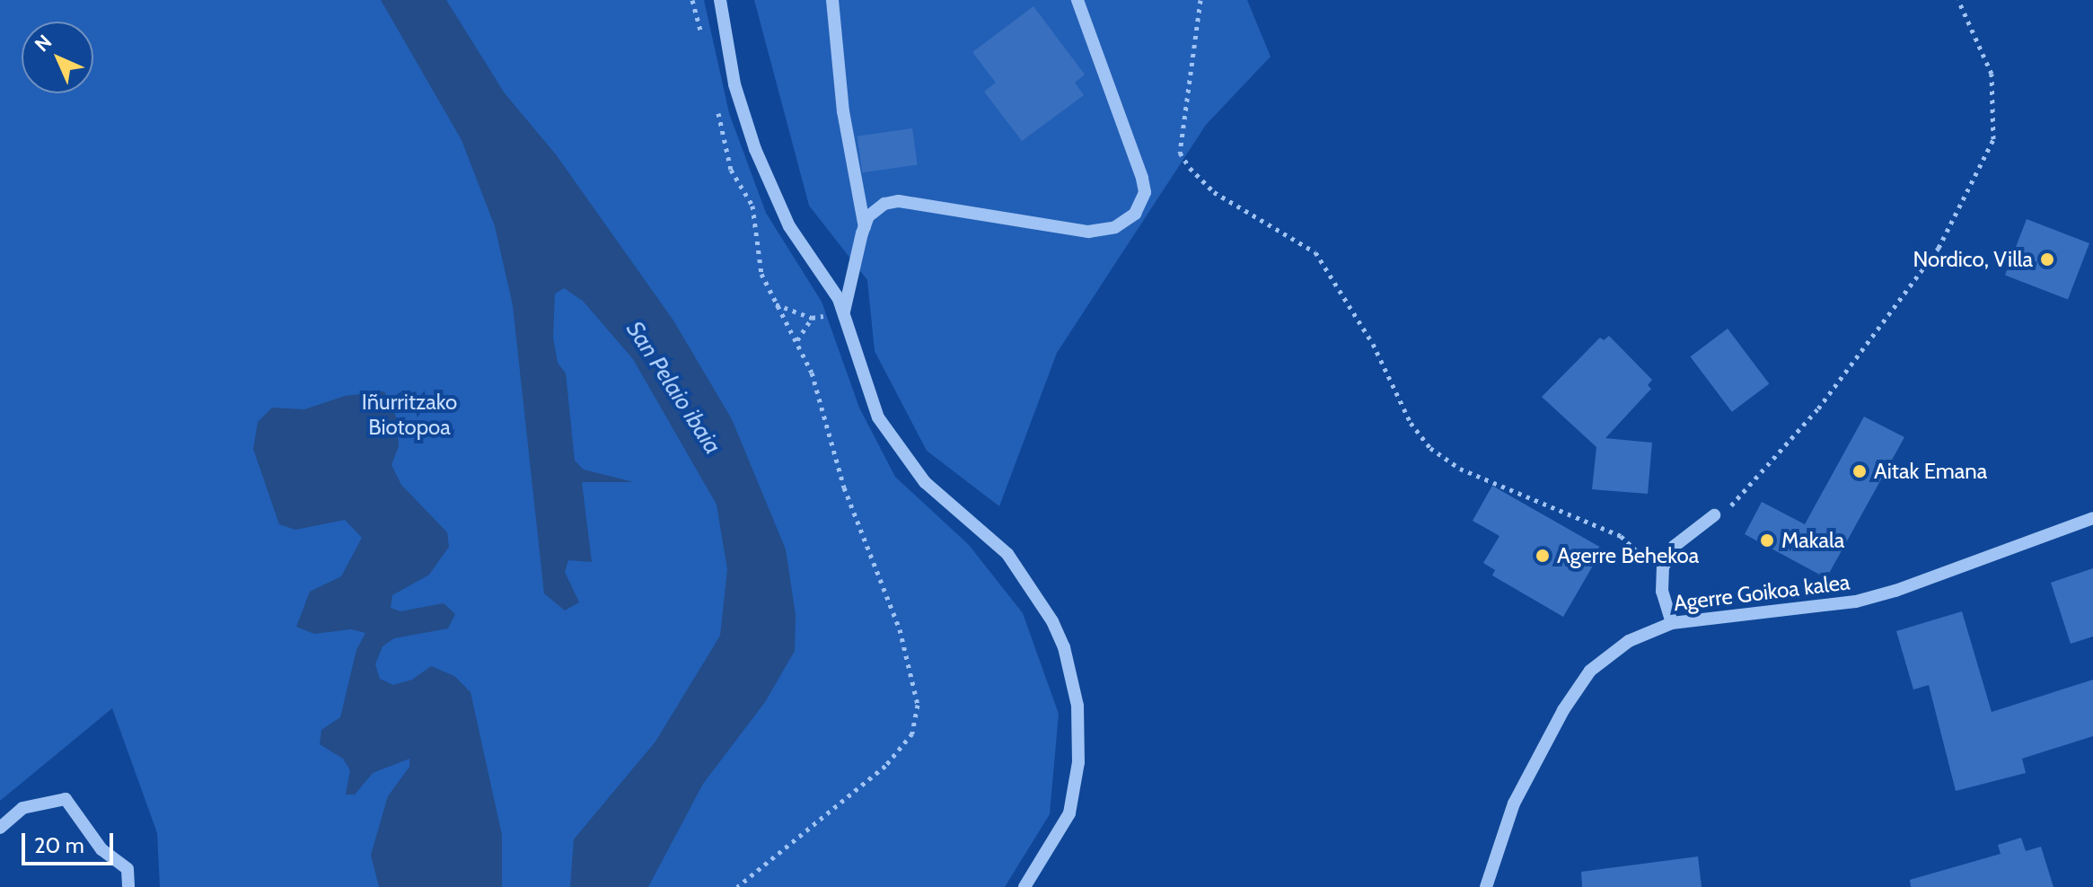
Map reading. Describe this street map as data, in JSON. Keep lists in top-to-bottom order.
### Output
{
  "streets": {
    "street": ["Agerre Goikoa kalea"]
  },
  "water": ["San Pelaio ibaia"],
  "parks": ["Iñurritzako Biotopoa"],
  "places": [
    "Nordico, Villa",
    "Aitak Emana",
    "Makala",
    "Agerre Behekoa"
  ],
  "scale_bar": "20 m",
  "north": "top left"
}
